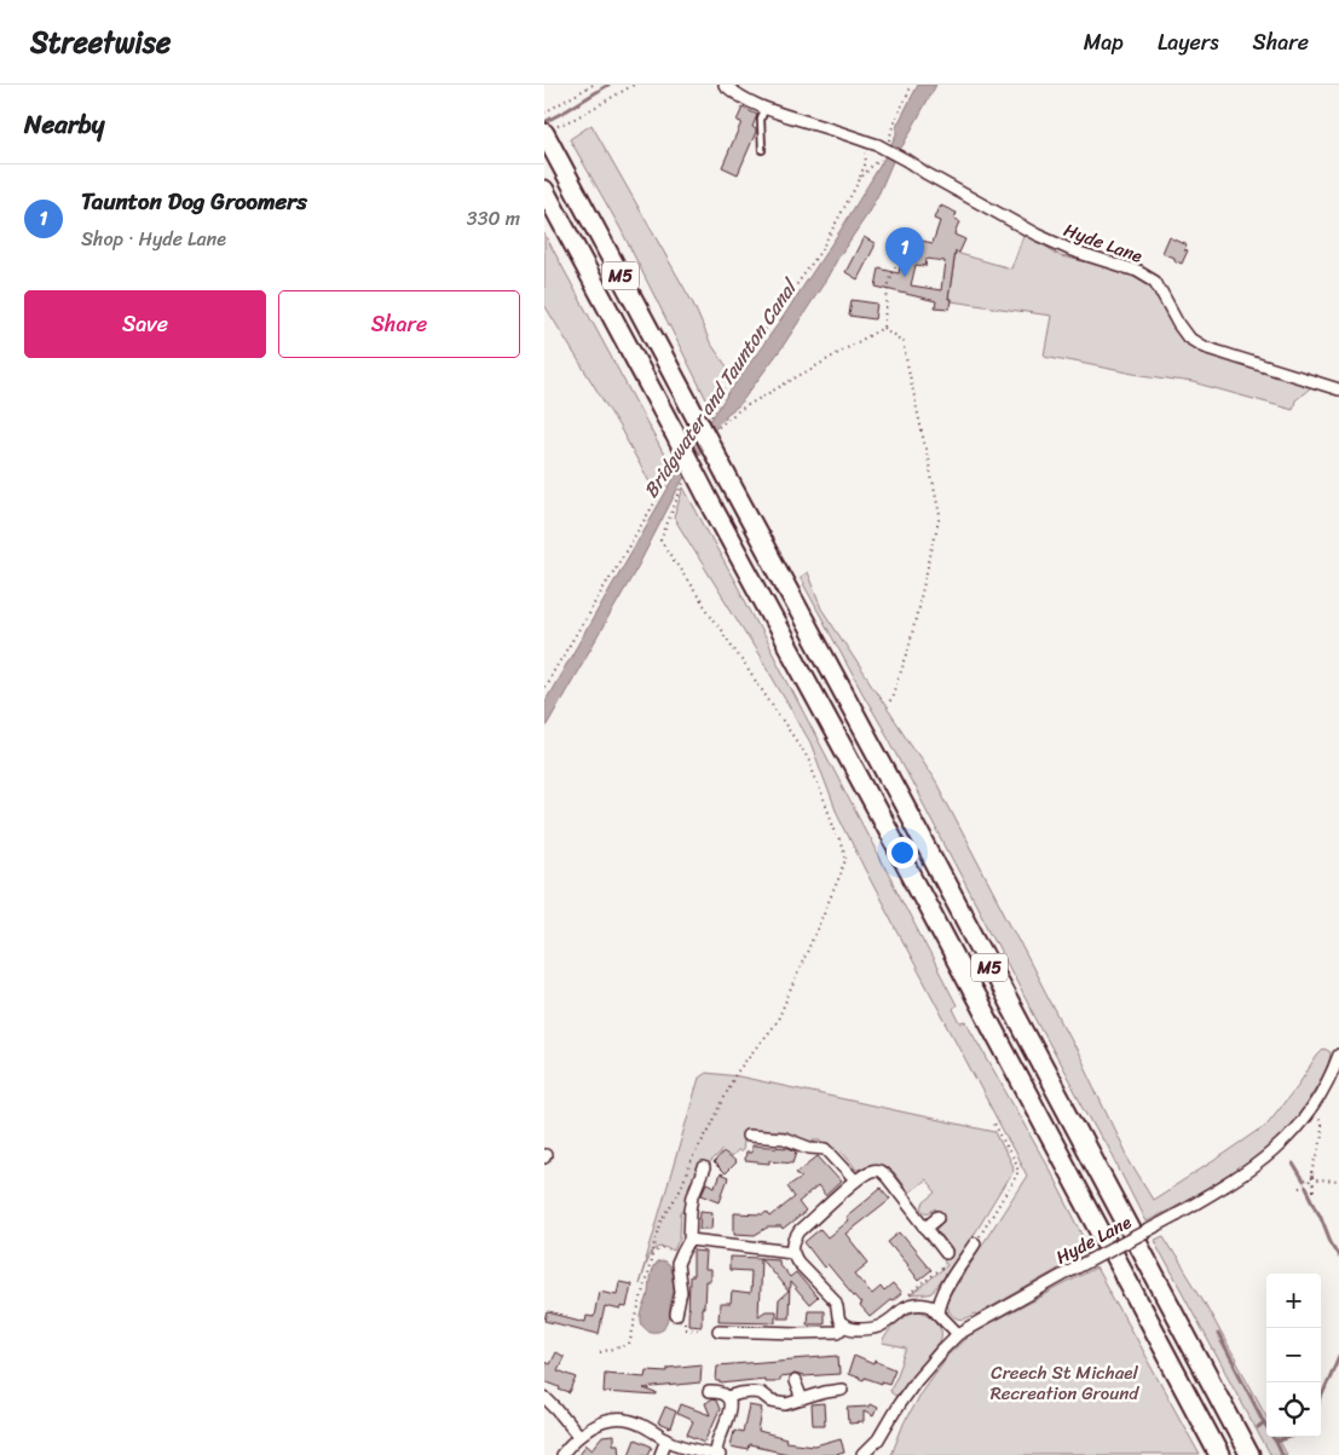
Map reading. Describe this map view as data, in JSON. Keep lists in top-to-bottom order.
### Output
{
  "streets": {
    "highway": ["M5"],
    "street": ["Hyde Lane"]
  },
  "water": ["Bridgwater and Taunton Canal"],
  "parks": ["Creech St Michael Recreation Ground"],
  "page": {
    "header": "Streetwise",
    "nav": ["Map", "Layers", "Share"],
    "heading": "Nearby",
    "list": [
      {
        "mark": "1",
        "name": "Taunton Dog Groomers",
        "note": "Shop · Hyde Lane",
        "value": "330 m"
      }
    ],
    "pins": "1",
    "buttons": ["Save", "Share"],
    "map_buttons": ["+", "−"]
  }
}
